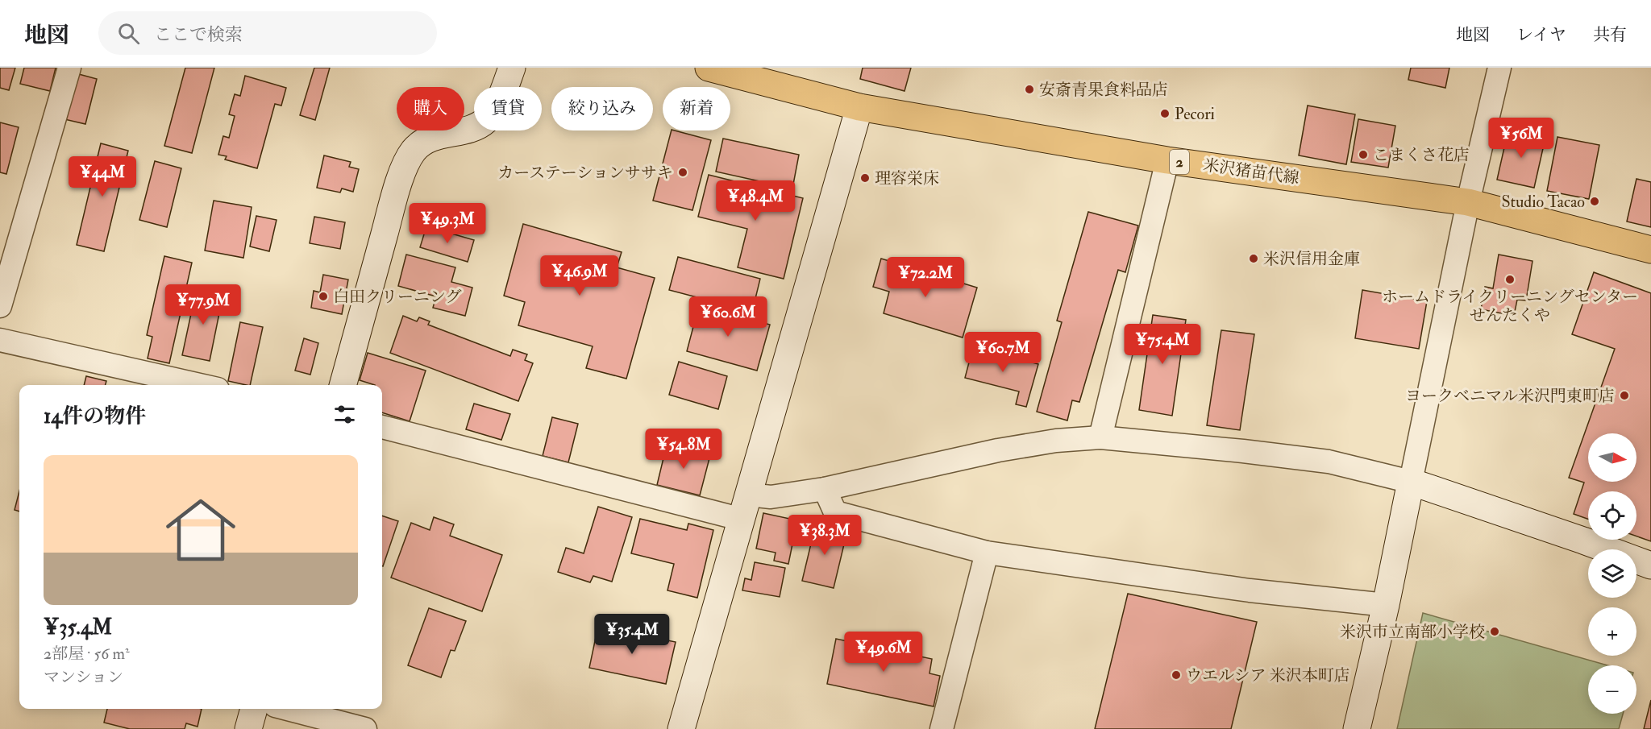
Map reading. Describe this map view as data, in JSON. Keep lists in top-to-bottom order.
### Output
{
  "streets": {
    "main road": ["2", "米沢猪苗代線"]
  },
  "places": [
    "安斎青果食料品店",
    "Pecori",
    "こまくさ花店",
    "カーステーションササキ",
    "理容栄床",
    "Studio Tacao",
    "米沢信用金庫",
    "ホームドライクリーニングセンター せんたくや",
    "白田クリーニング",
    "ヨークベニマル米沢門東町店",
    "米沢市立南部小学校",
    "ウエルシア 米沢本町店"
  ],
  "north": "right",
  "page": {
    "header": "地図",
    "search": "ここで検索",
    "nav": ["地図", "レイヤ", "共有"],
    "chip": [
      "購入",
      "賃貸",
      "絞り込み",
      "新着"
    ],
    "price": [
      "¥56M",
      "¥44M",
      "¥48.4M",
      "¥49.3M",
      "¥46.9M",
      "¥72.2M",
      "¥77.9M",
      "¥60.6M",
      "¥75.4M",
      "¥60.7M",
      "¥54.8M",
      "¥38.3M",
      "¥35.4M",
      "¥49.6M"
    ],
    "heading": "14件の物件",
    "map_buttons": ["+", "−"],
    "list": [
      {
        "name": "¥35.4M",
        "note": "2部屋 · 56 m² · マンション"
      }
    ]
  }
}
